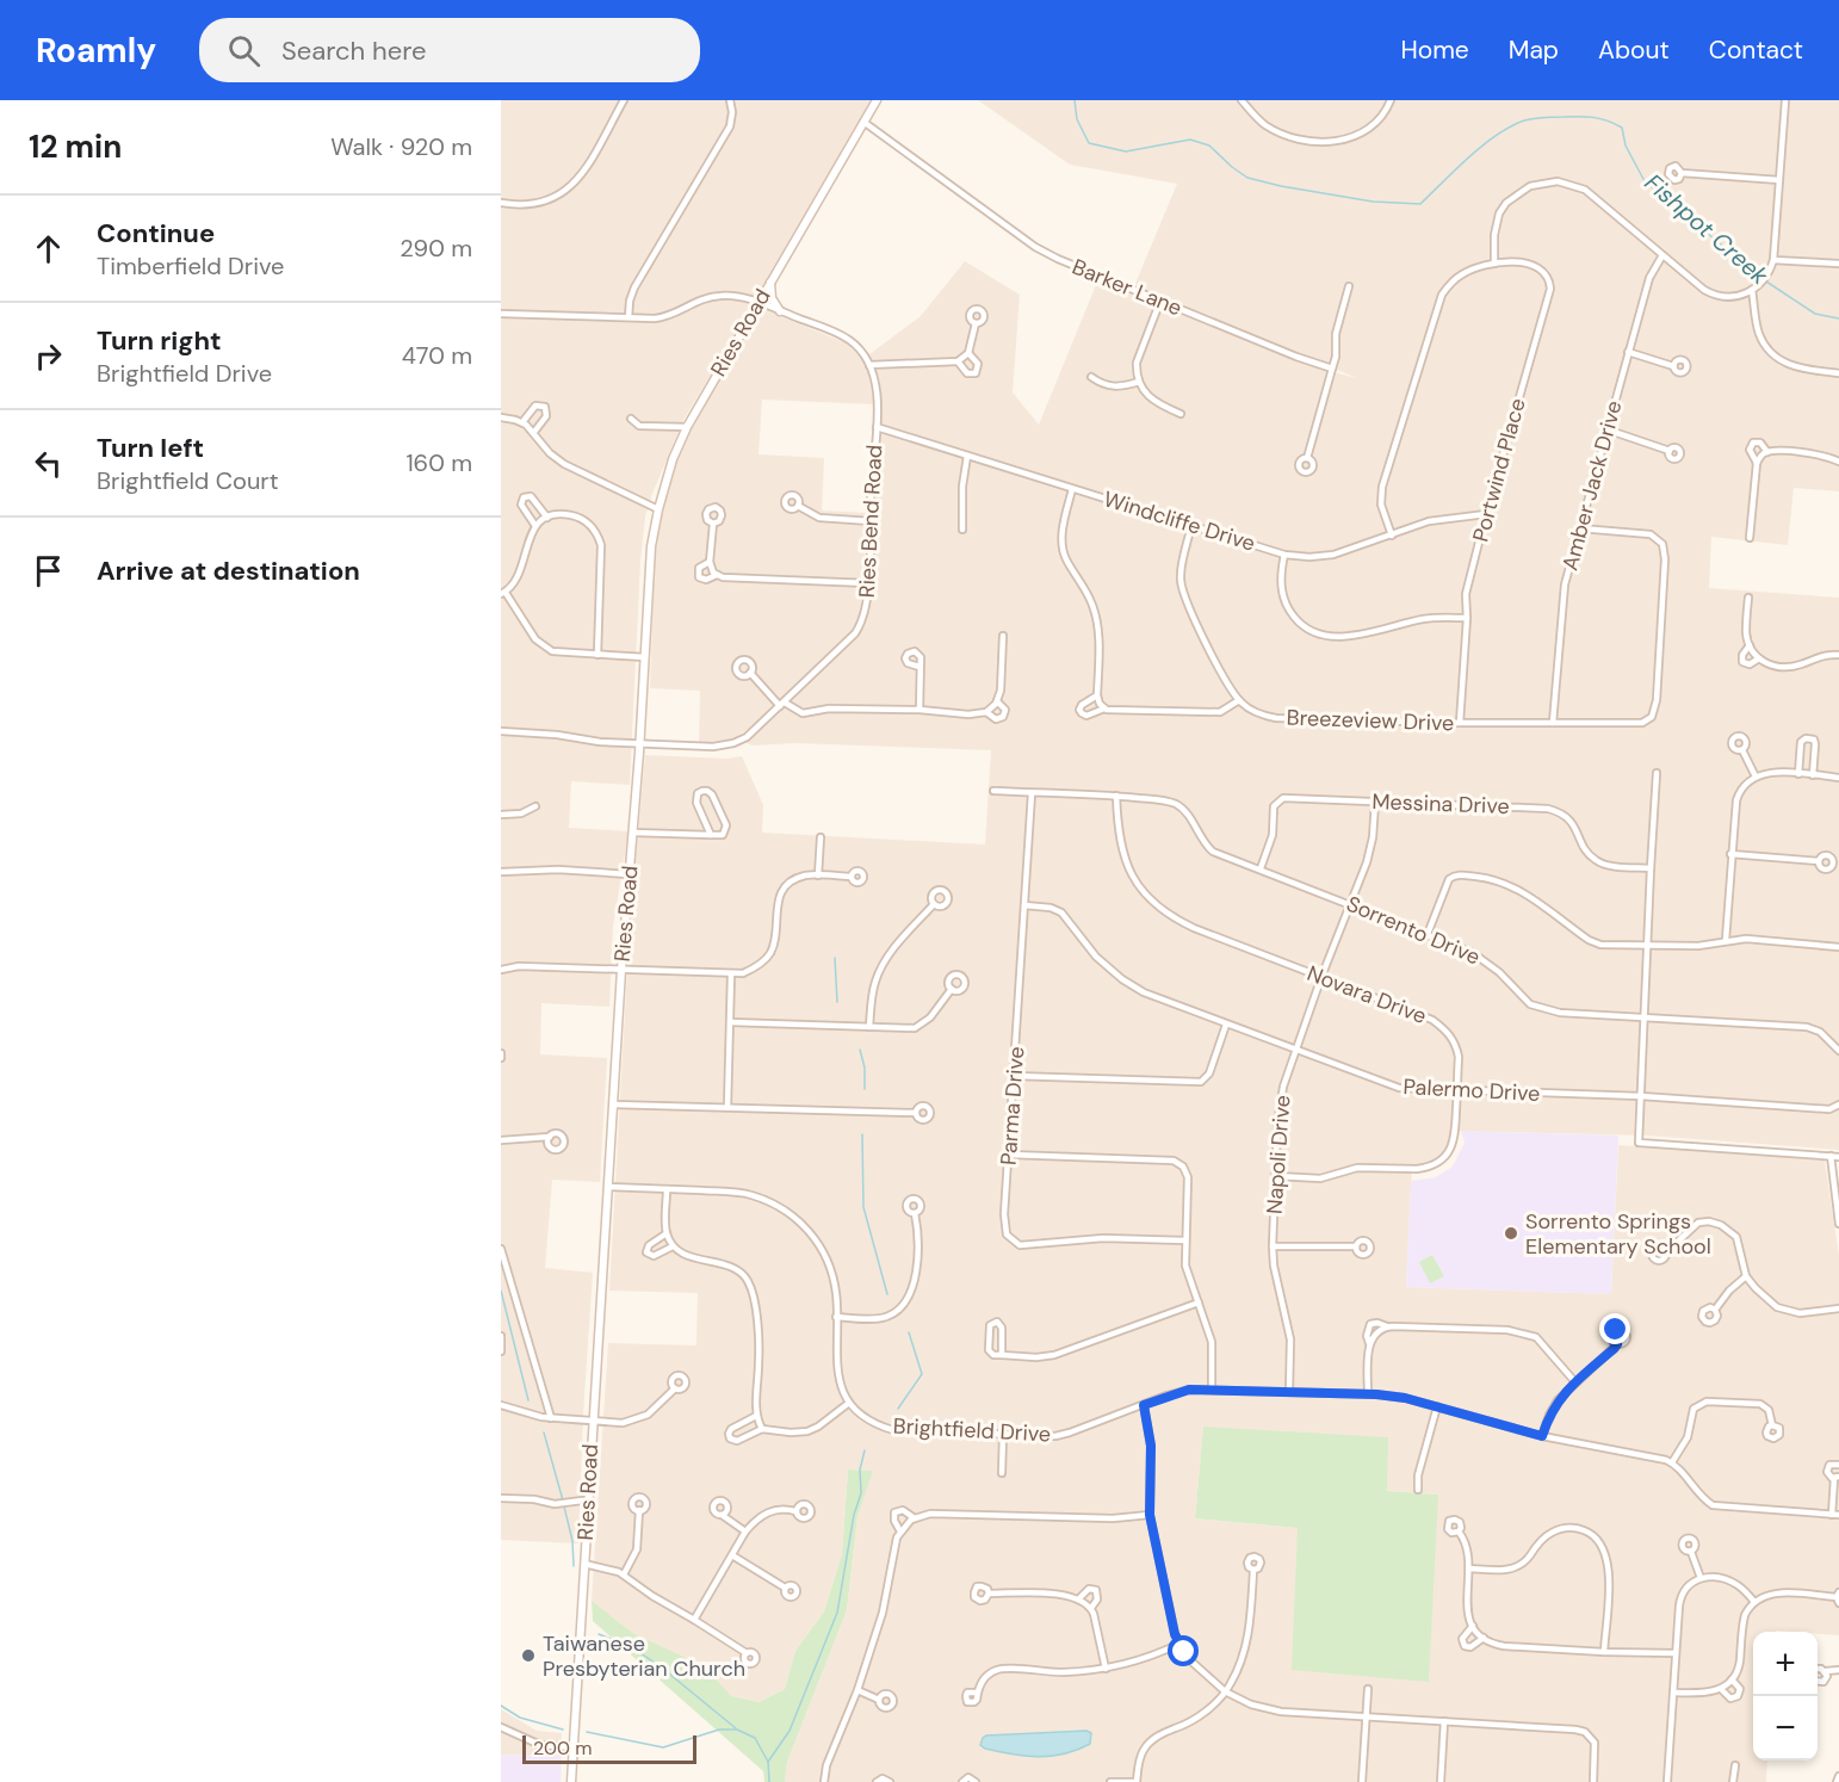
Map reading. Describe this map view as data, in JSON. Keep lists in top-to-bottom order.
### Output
{
  "streets": {
    "street": [
      "Barker Lane",
      "Ries Road",
      "Portwind Place",
      "Amber Jack Drive",
      "Ries Bend Road",
      "Windcliffe Drive",
      "Breezeview Drive",
      "Messina Drive",
      "Sorrento Drive",
      "Novara Drive",
      "Palermo Drive",
      "Parma Drive",
      "Napoli Drive",
      "Brightfield Drive"
    ]
  },
  "crossings": [
    ["Barker Lane", "Ries Road"],
    ["Ries Road", "Ries Bend Road"],
    ["Portwind Place", "Windcliffe Drive"],
    ["Portwind Place", "Breezeview Drive"],
    ["Amber Jack Drive", "Breezeview Drive"],
    ["Ries Bend Road", "Windcliffe Drive"],
    ["Messina Drive", "Sorrento Drive"],
    ["Messina Drive", "Napoli Drive"],
    ["Sorrento Drive", "Novara Drive"],
    ["Sorrento Drive", "Parma Drive"],
    ["Sorrento Drive", "Napoli Drive"],
    ["Novara Drive", "Palermo Drive"],
    ["Novara Drive", "Napoli Drive"],
    ["Palermo Drive", "Parma Drive"],
    ["Palermo Drive", "Napoli Drive"],
    ["Napoli Drive", "Brightfield Drive"]
  ],
  "water": ["Fishpot Creek"],
  "places": ["Sorrento Springs Elementary School", "Taiwanese Presbyterian Church"],
  "scale_bar": "200 m",
  "page": {
    "header": "Roamly",
    "search": "Search here",
    "nav": [
      "Home",
      "Map",
      "About",
      "Contact"
    ],
    "heading": ["12 min", "Walk · 920 m"],
    "list": [
      ["Continue", "Timberfield Drive", "290 m"],
      ["Turn right", "Brightfield Drive", "470 m"],
      ["Turn left", "Brightfield Court", "160 m"],
      "Arrive at destination"
    ],
    "map_buttons": ["+", "−"],
    "scale": "200 m"
  }
}
